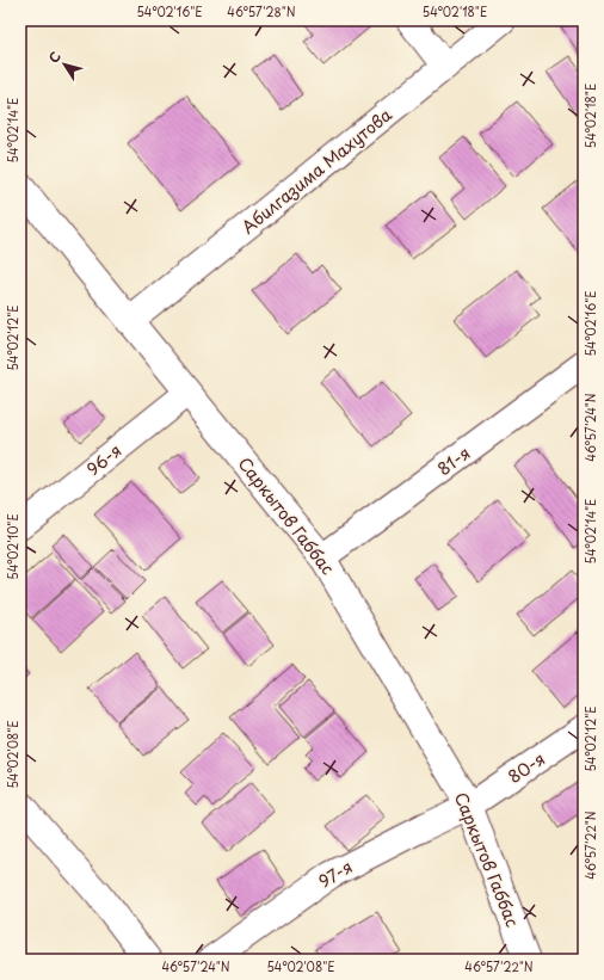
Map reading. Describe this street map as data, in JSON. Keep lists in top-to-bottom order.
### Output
{
  "streets": {
    "street": [
      "Абилгазима Махутова",
      "96-я",
      "81-я",
      "Саркытов Габбас",
      "80-я",
      "97-я"
    ]
  },
  "crossings": [
    ["Абилгазима Махутова", "Саркытов Габбас"],
    ["96-я", "Саркытов Габбас"],
    ["81-я", "Саркытов Габбас"],
    ["Саркытов Габбас", "80-я"],
    ["Саркытов Габбас", "97-я"],
    ["80-я", "97-я"]
  ],
  "north": "top left",
  "coordinates": [
    "54°02'16\"E",
    "46°57'28\"N",
    "54°02'18\"E",
    "54°02'14\"E",
    "54°02'12\"E",
    "46°57'24\"N",
    "54°02'10\"E",
    "54°02'08\"E",
    "46°57'22\"N"
  ]
}
